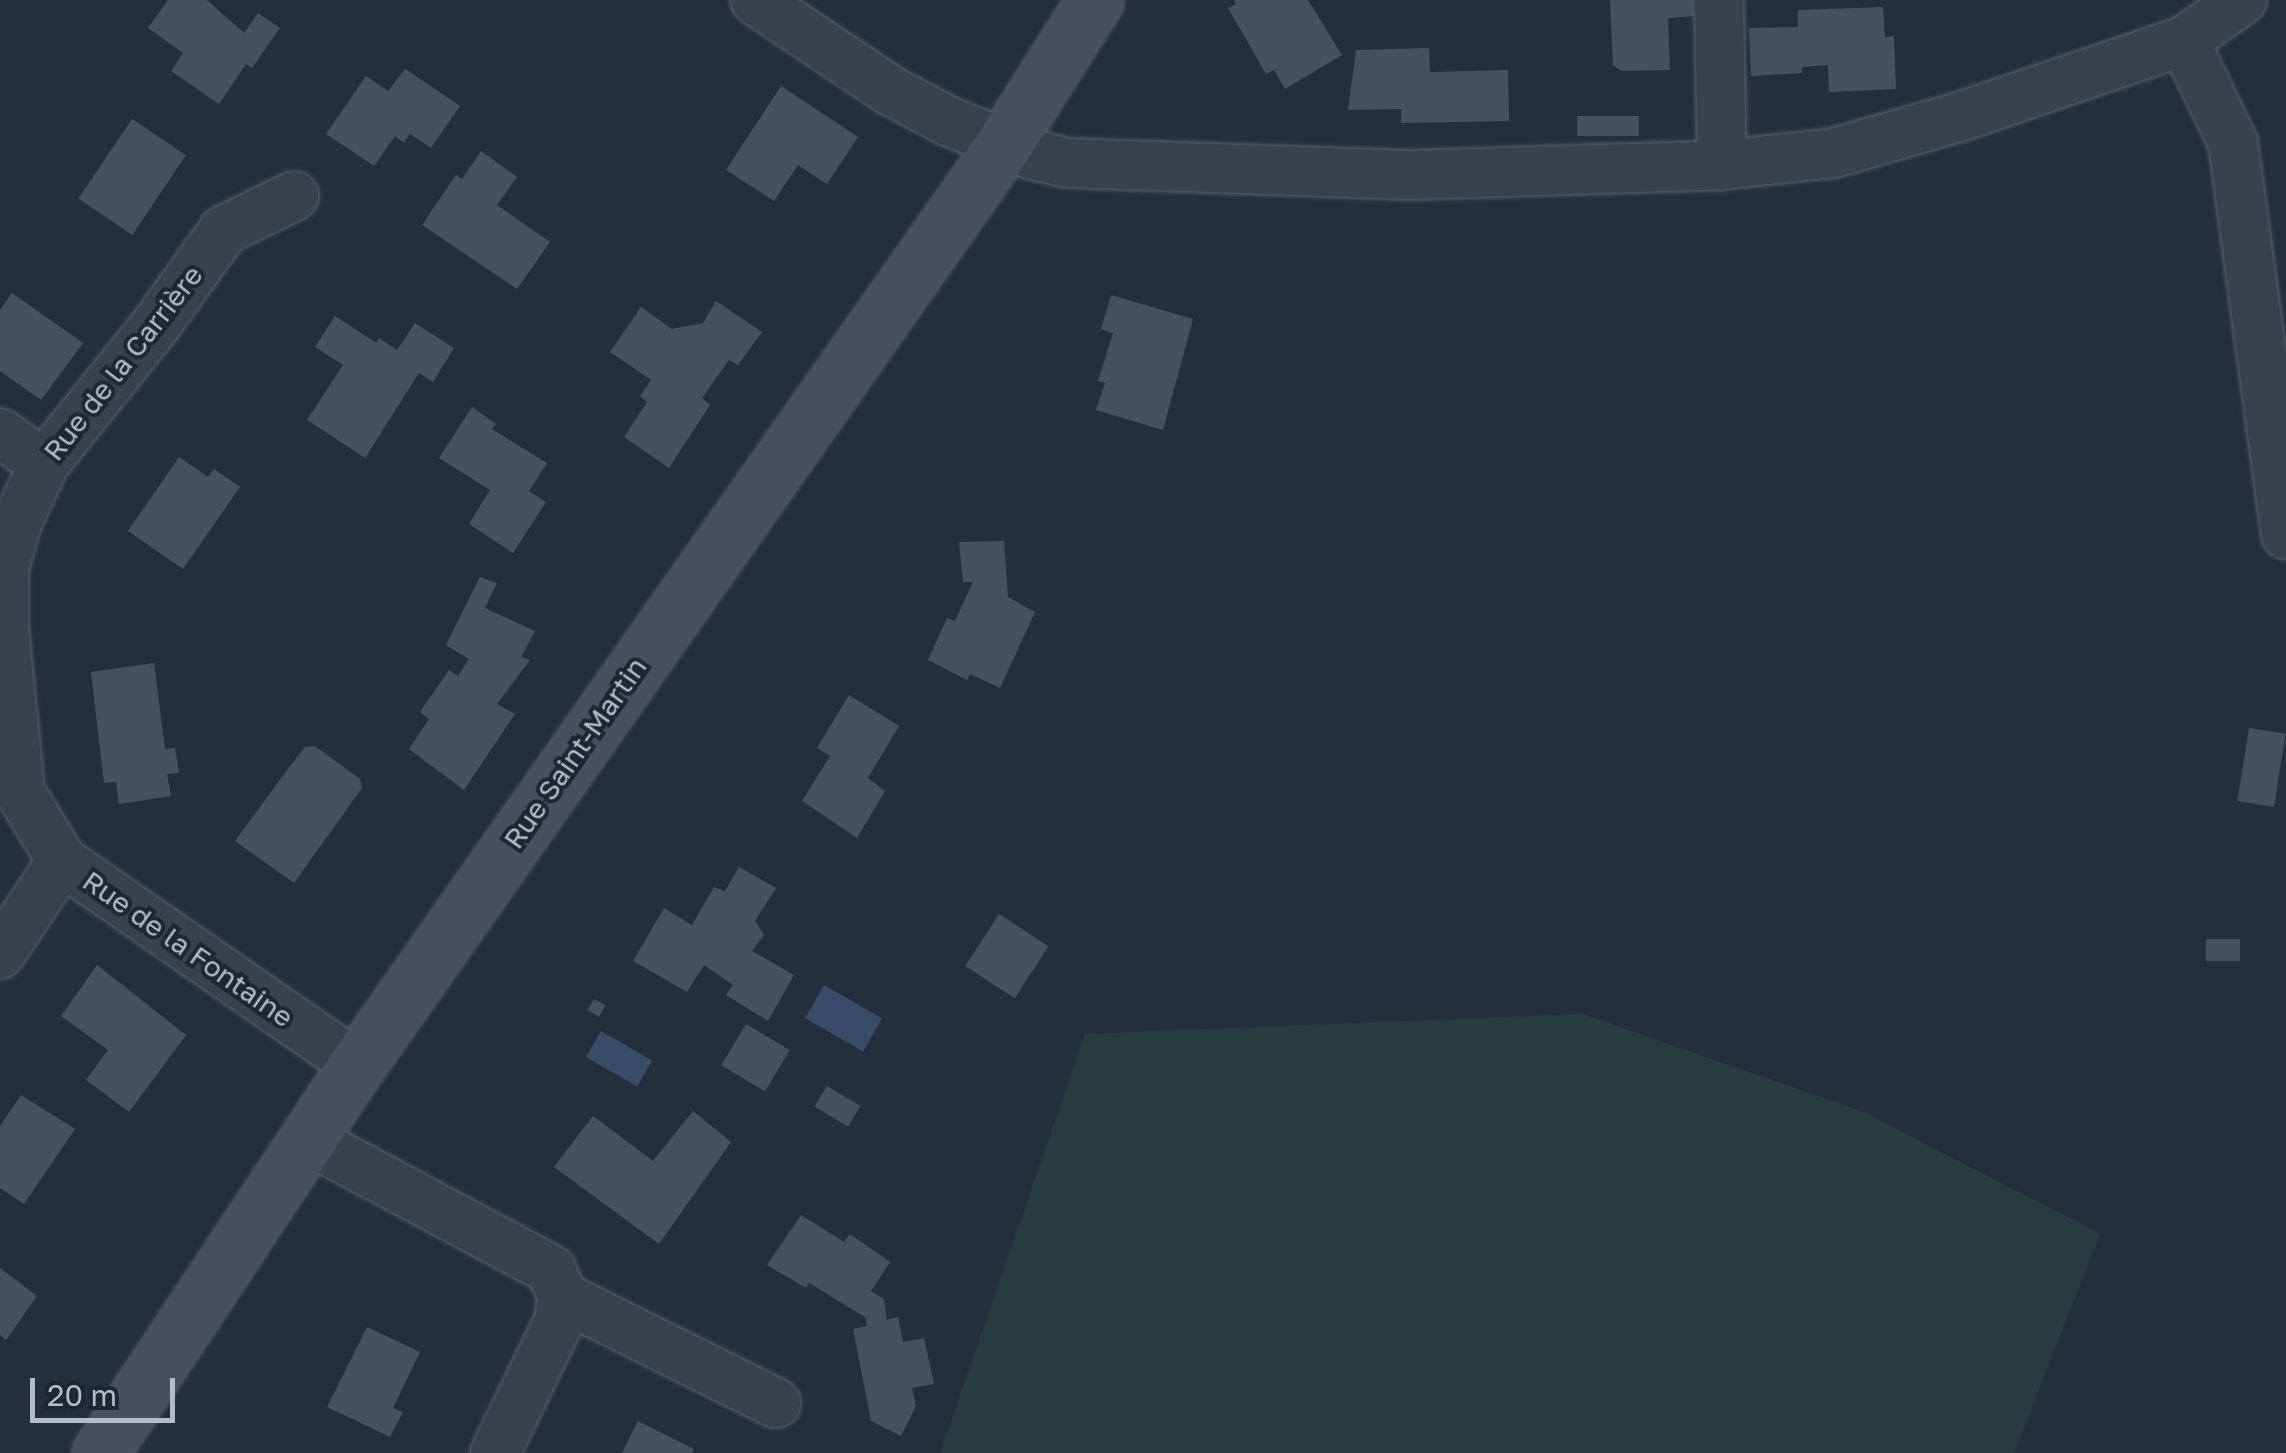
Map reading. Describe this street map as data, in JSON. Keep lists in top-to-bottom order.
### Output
{
  "streets": {
    "main road": ["Rue Saint-Martin"],
    "street": ["Rue de la Carrière", "Rue de la Fontaine"]
  },
  "crossings": [
    ["Rue de la Carrière", "Rue de la Fontaine"],
    ["Rue Saint-Martin", "Rue de la Fontaine"]
  ],
  "scale_bar": "20 m"
}
